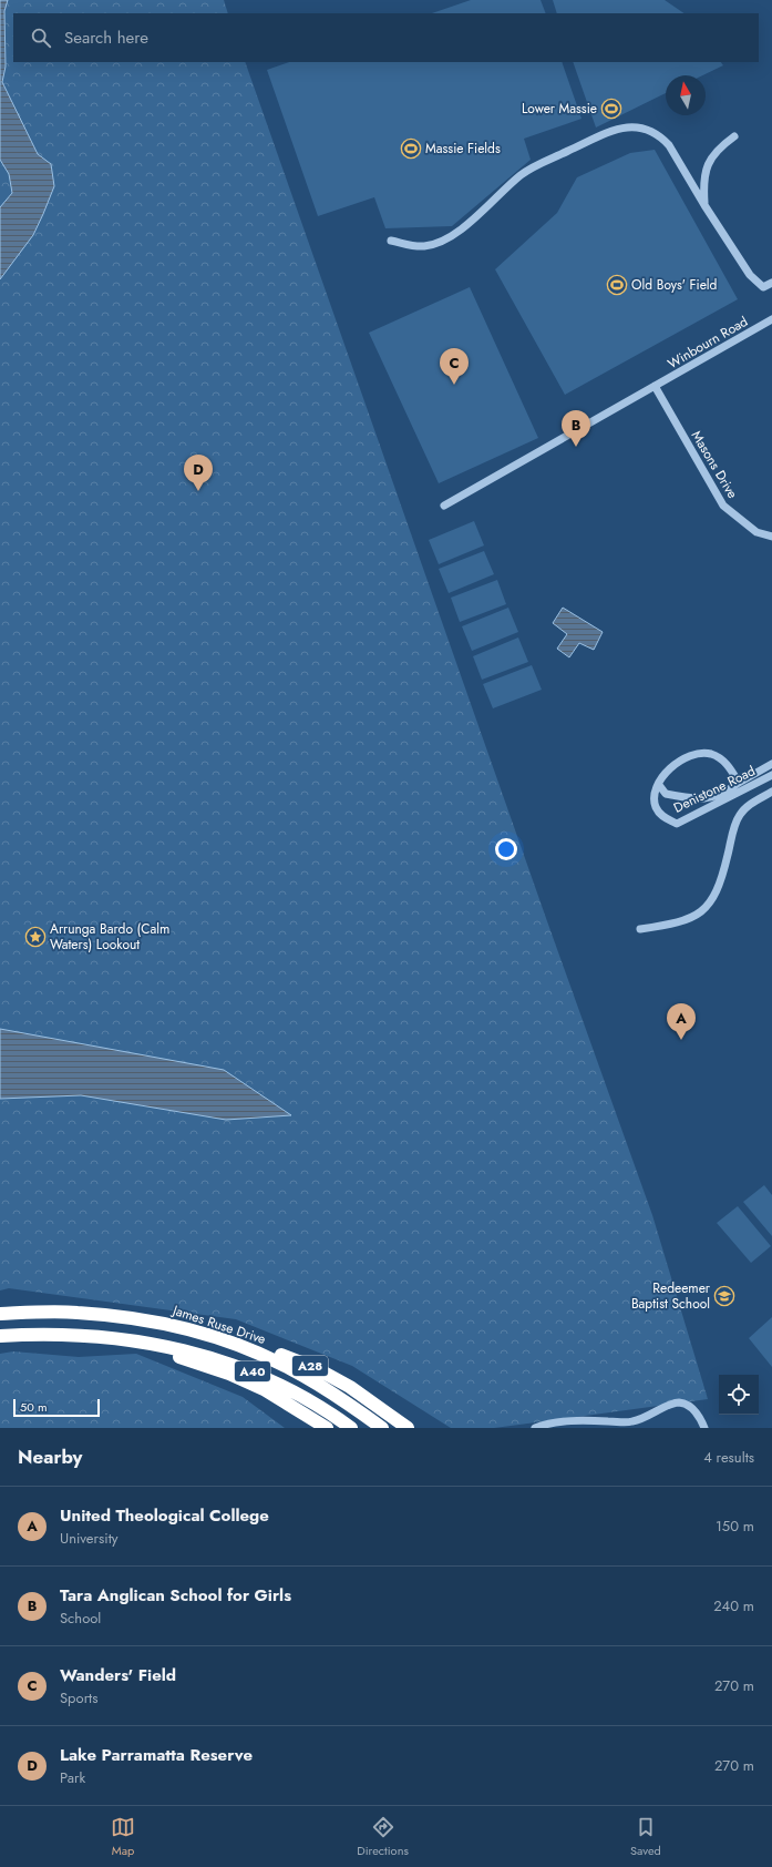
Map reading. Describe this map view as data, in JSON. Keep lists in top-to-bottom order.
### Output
{
  "streets": {
    "highway": ["James Ruse Drive", "A28", "A40"],
    "lane": ["Winbourn Road", "Masons Drive", "Denistone Road"]
  },
  "crossings": [
    ["Winbourn Road", "Masons Drive"],
    ["James Ruse Drive", "A28"]
  ],
  "places": {
    "sports": ["Lower Massie", "Massie Fields", "Old Boys' Field"],
    "place": ["Arrunga Bardo (Calm Waters) Lookout"],
    "school or university": ["Redeemer Baptist School"]
  },
  "scale_bar": "50 m",
  "north": "top",
  "page": {
    "search": "Search here",
    "pins": [
      "C",
      "B",
      "D",
      "A"
    ],
    "scale": "50 m",
    "heading": ["Nearby", "4 results"],
    "list": [
      {
        "mark": "A",
        "name": "United Theological College",
        "note": "University",
        "value": "150 m"
      },
      {
        "mark": "B",
        "name": "Tara Anglican School for Girls",
        "note": "School",
        "value": "240 m"
      },
      {
        "mark": "C",
        "name": "Wanders' Field",
        "note": "Sports",
        "value": "270 m"
      },
      {
        "mark": "D",
        "name": "Lake Parramatta Reserve",
        "note": "Park",
        "value": "270 m"
      }
    ],
    "nav": ["Map", "Directions", "Saved"]
  }
}
